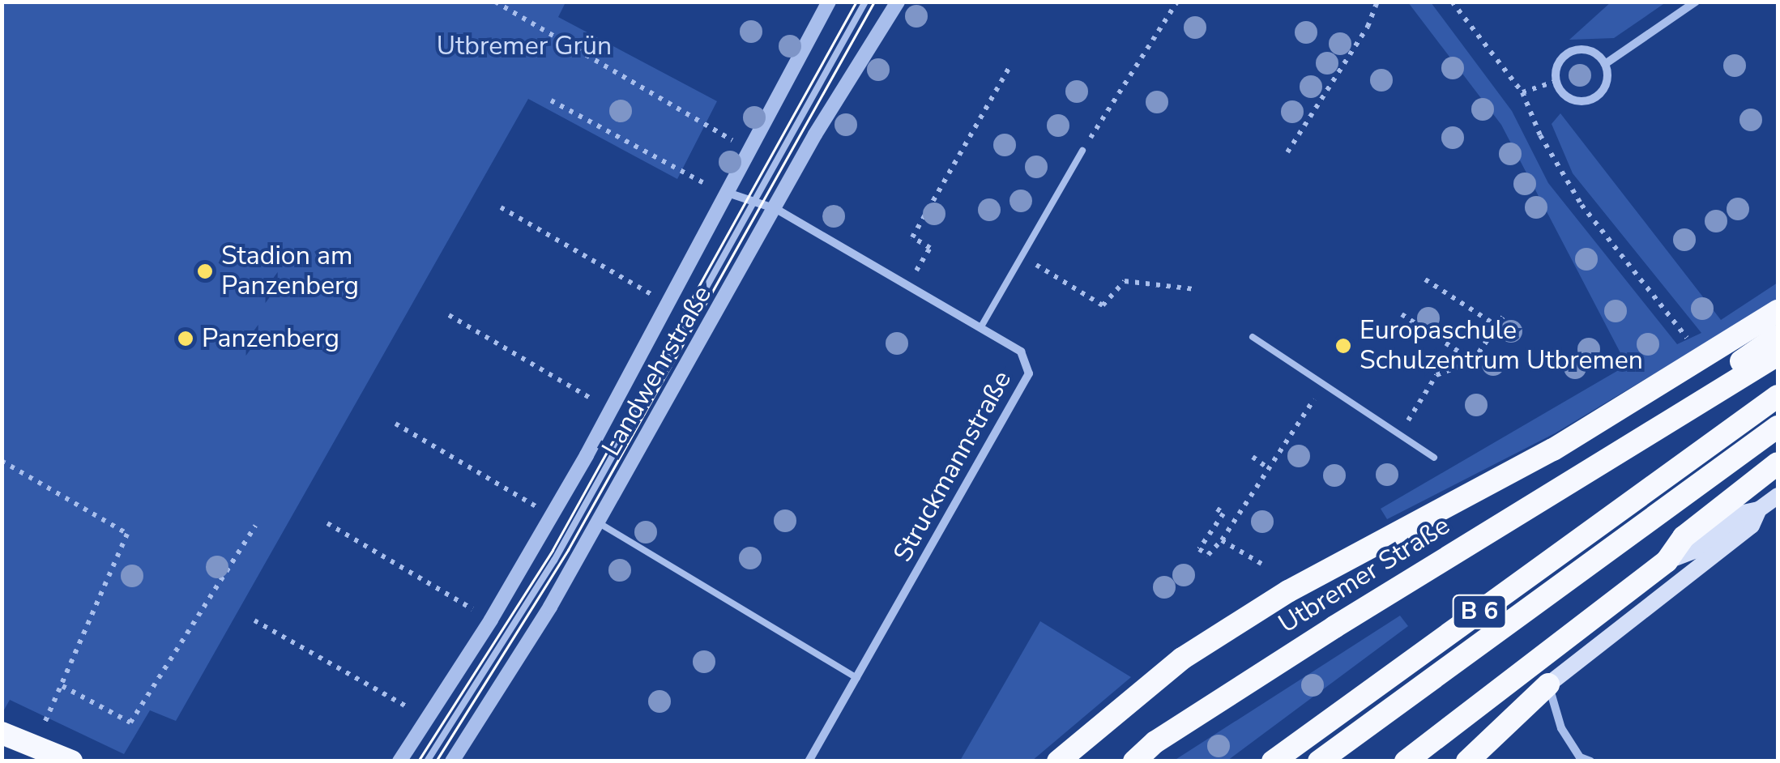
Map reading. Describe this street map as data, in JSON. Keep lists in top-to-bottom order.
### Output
{
  "streets": {
    "highway": ["Utbremer Straße", "B 6"],
    "street": ["Landwehrstraße", "Struckmannstraße"]
  },
  "crossings": [
    ["Landwehrstraße", "Struckmannstraße"]
  ],
  "parks": ["Utbremer Grün"],
  "places": ["Stadion am Panzenberg", "Panzenberg", "Europaschule Schulzentrum Utbremen"]
}
